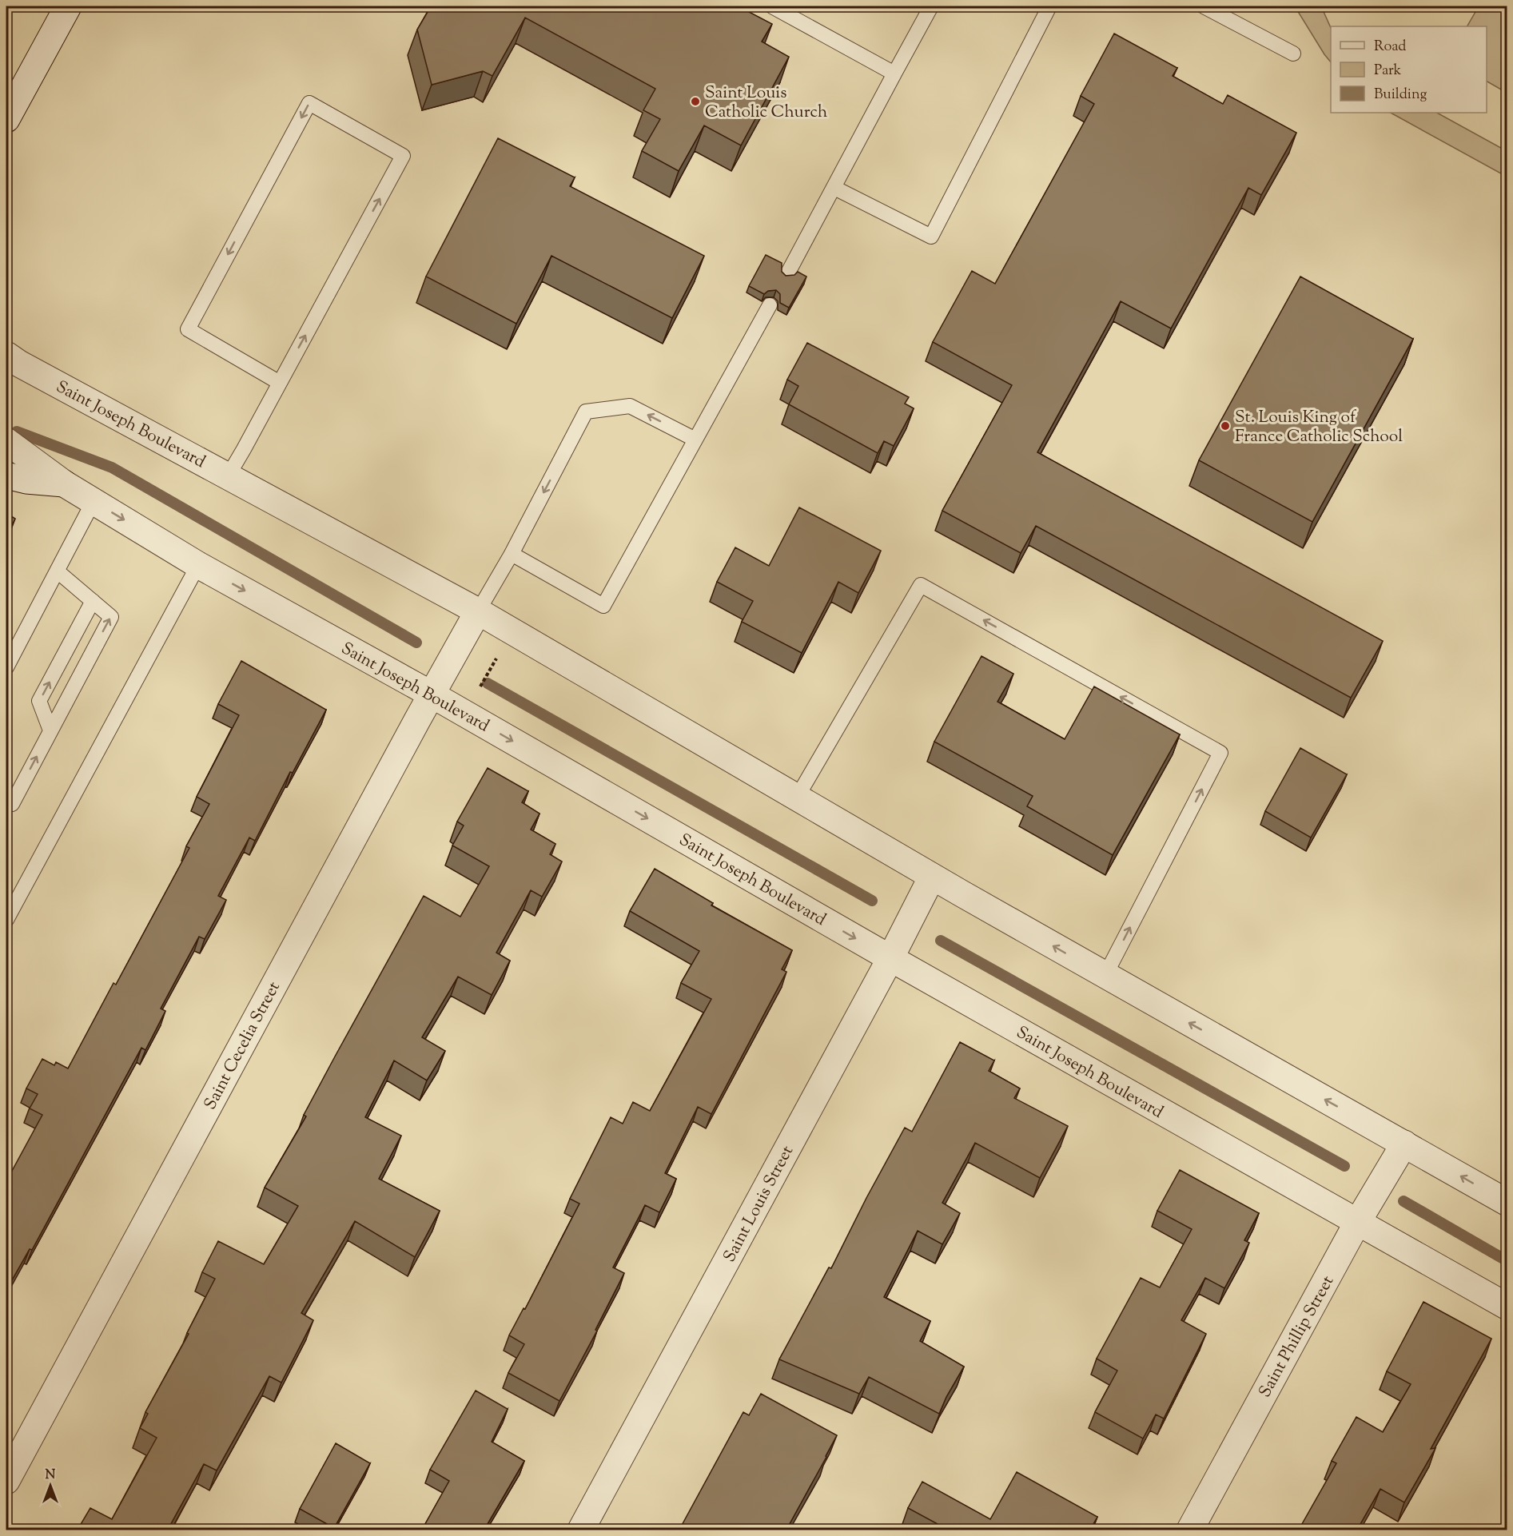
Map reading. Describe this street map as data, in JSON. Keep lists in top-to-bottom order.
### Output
{
  "streets": {
    "street": [
      "Saint Joseph Boulevard",
      "Saint Cecelia Street",
      "Saint Louis Street",
      "Saint Phillip Street"
    ]
  },
  "crossings": [
    ["Saint Joseph Boulevard", "Saint Cecelia Street"],
    ["Saint Joseph Boulevard", "Saint Louis Street"],
    ["Saint Joseph Boulevard", "Saint Phillip Street"]
  ],
  "places": ["Saint Louis Catholic Church", "St. Louis King of France Catholic School"],
  "legend": ["Road", "Park", "Building"],
  "north": "top"
}
